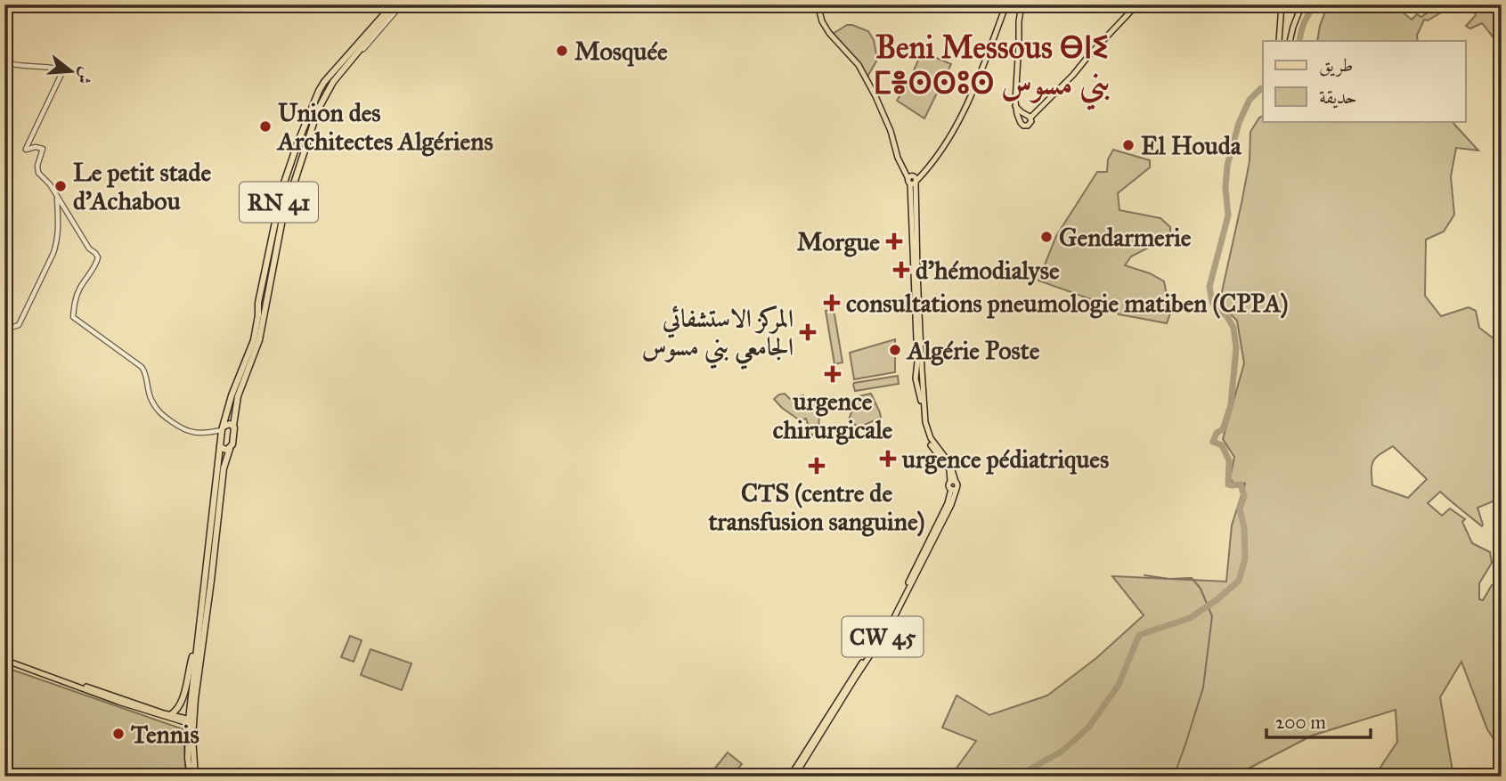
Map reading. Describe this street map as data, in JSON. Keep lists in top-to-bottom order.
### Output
{
  "streets": {
    "highway": ["RN 41"],
    "main road": ["CW 45"]
  },
  "districts": ["Beni Messous ⴱⵏⵉ ⵎⴻⵙⵙⵓⵙ بني مسوس"],
  "places": {
    "other": [
      "Mosquée",
      "Union des Architectes Algériens",
      "El Houda",
      "Le petit stade d'Achabou",
      "Gendarmerie",
      "Algérie Poste",
      "Tennis"
    ],
    "health": [
      "Morgue",
      "d'hémodialyse",
      "consultations pneumologie matiben (CPPA)",
      "المركز الاستشفائي الجامعي بني مسوس",
      "urgence chirurgicale",
      "urgence pédiatriques",
      "CTS (centre de transfusion sanguine)"
    ]
  },
  "legend": ["طريق", "حديقة"],
  "scale_bar": "200 m",
  "north": "right"
}
